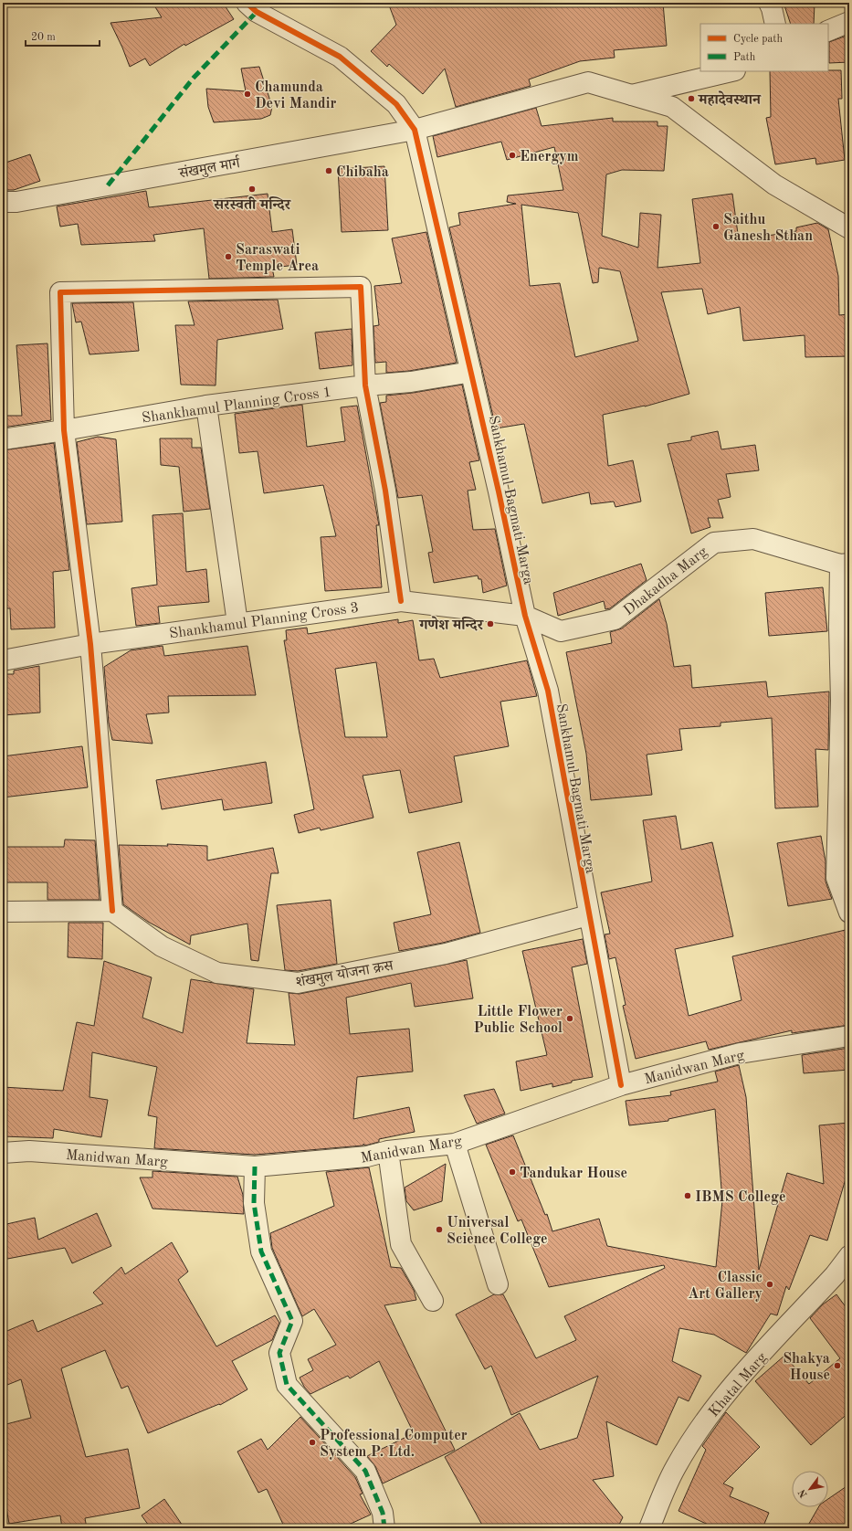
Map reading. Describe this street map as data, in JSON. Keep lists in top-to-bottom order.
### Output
{
  "streets": {
    "street": [
      "संखमुल मार्ग",
      "Shankhamul Planning Cross 1",
      "Sankhamul Bagmati Marga",
      "Dhakadha Marg",
      "Shankhamul Planning Cross 3",
      "शंखमुल योजना क्रस",
      "Manidwan Marg",
      "Khatal Marg"
    ]
  },
  "crossings": [
    ["संखमुल मार्ग", "Sankhamul Bagmati Marga"],
    ["Shankhamul Planning Cross 1", "Sankhamul Bagmati Marga"],
    ["Sankhamul Bagmati Marga", "Dhakadha Marg"],
    ["Sankhamul Bagmati Marga", "Shankhamul Planning Cross 3"],
    ["Sankhamul Bagmati Marga", "शंखमुल योजना क्रस"],
    ["Sankhamul Bagmati Marga", "Manidwan Marg"],
    ["Dhakadha Marg", "Shankhamul Planning Cross 3"]
  ],
  "places": [
    "Chamunda Devi Mandir",
    "महादेवस्थान",
    "Energym",
    "Chibaha",
    "सरस्वती मन्दिर",
    "Saithu Ganesh Sthan",
    "Saraswati Temple Area",
    "गणेश मन्दिर",
    "Little Flower Public School",
    "Tandukar House",
    "IBMS College",
    "Universal Science College",
    "Classic Art Gallery",
    "Shakya House",
    "Professional Computer System P. Ltd."
  ],
  "legend": ["Cycle path", "Path"],
  "scale_bar": "20 m",
  "north": "bottom left"
}
